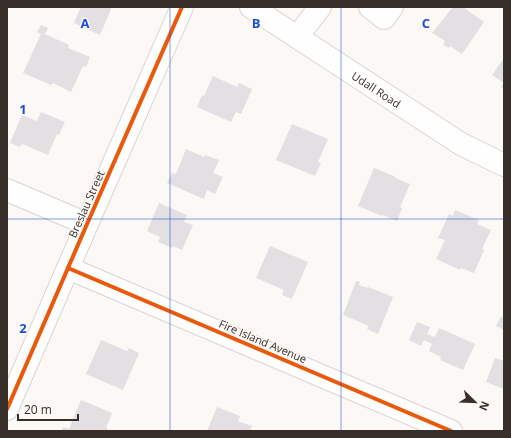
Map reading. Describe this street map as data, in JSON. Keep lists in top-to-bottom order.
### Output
{
  "streets": {
    "street": ["Udall Road", "Breslau Street", "Fire Island Avenue"]
  },
  "crossings": [
    ["Breslau Street", "Fire Island Avenue"]
  ],
  "scale_bar": "20 m",
  "north": "bottom right",
  "grid": {
    "columns": ["A", "B", "C"],
    "rows": ["1", "2"]
  }
}
